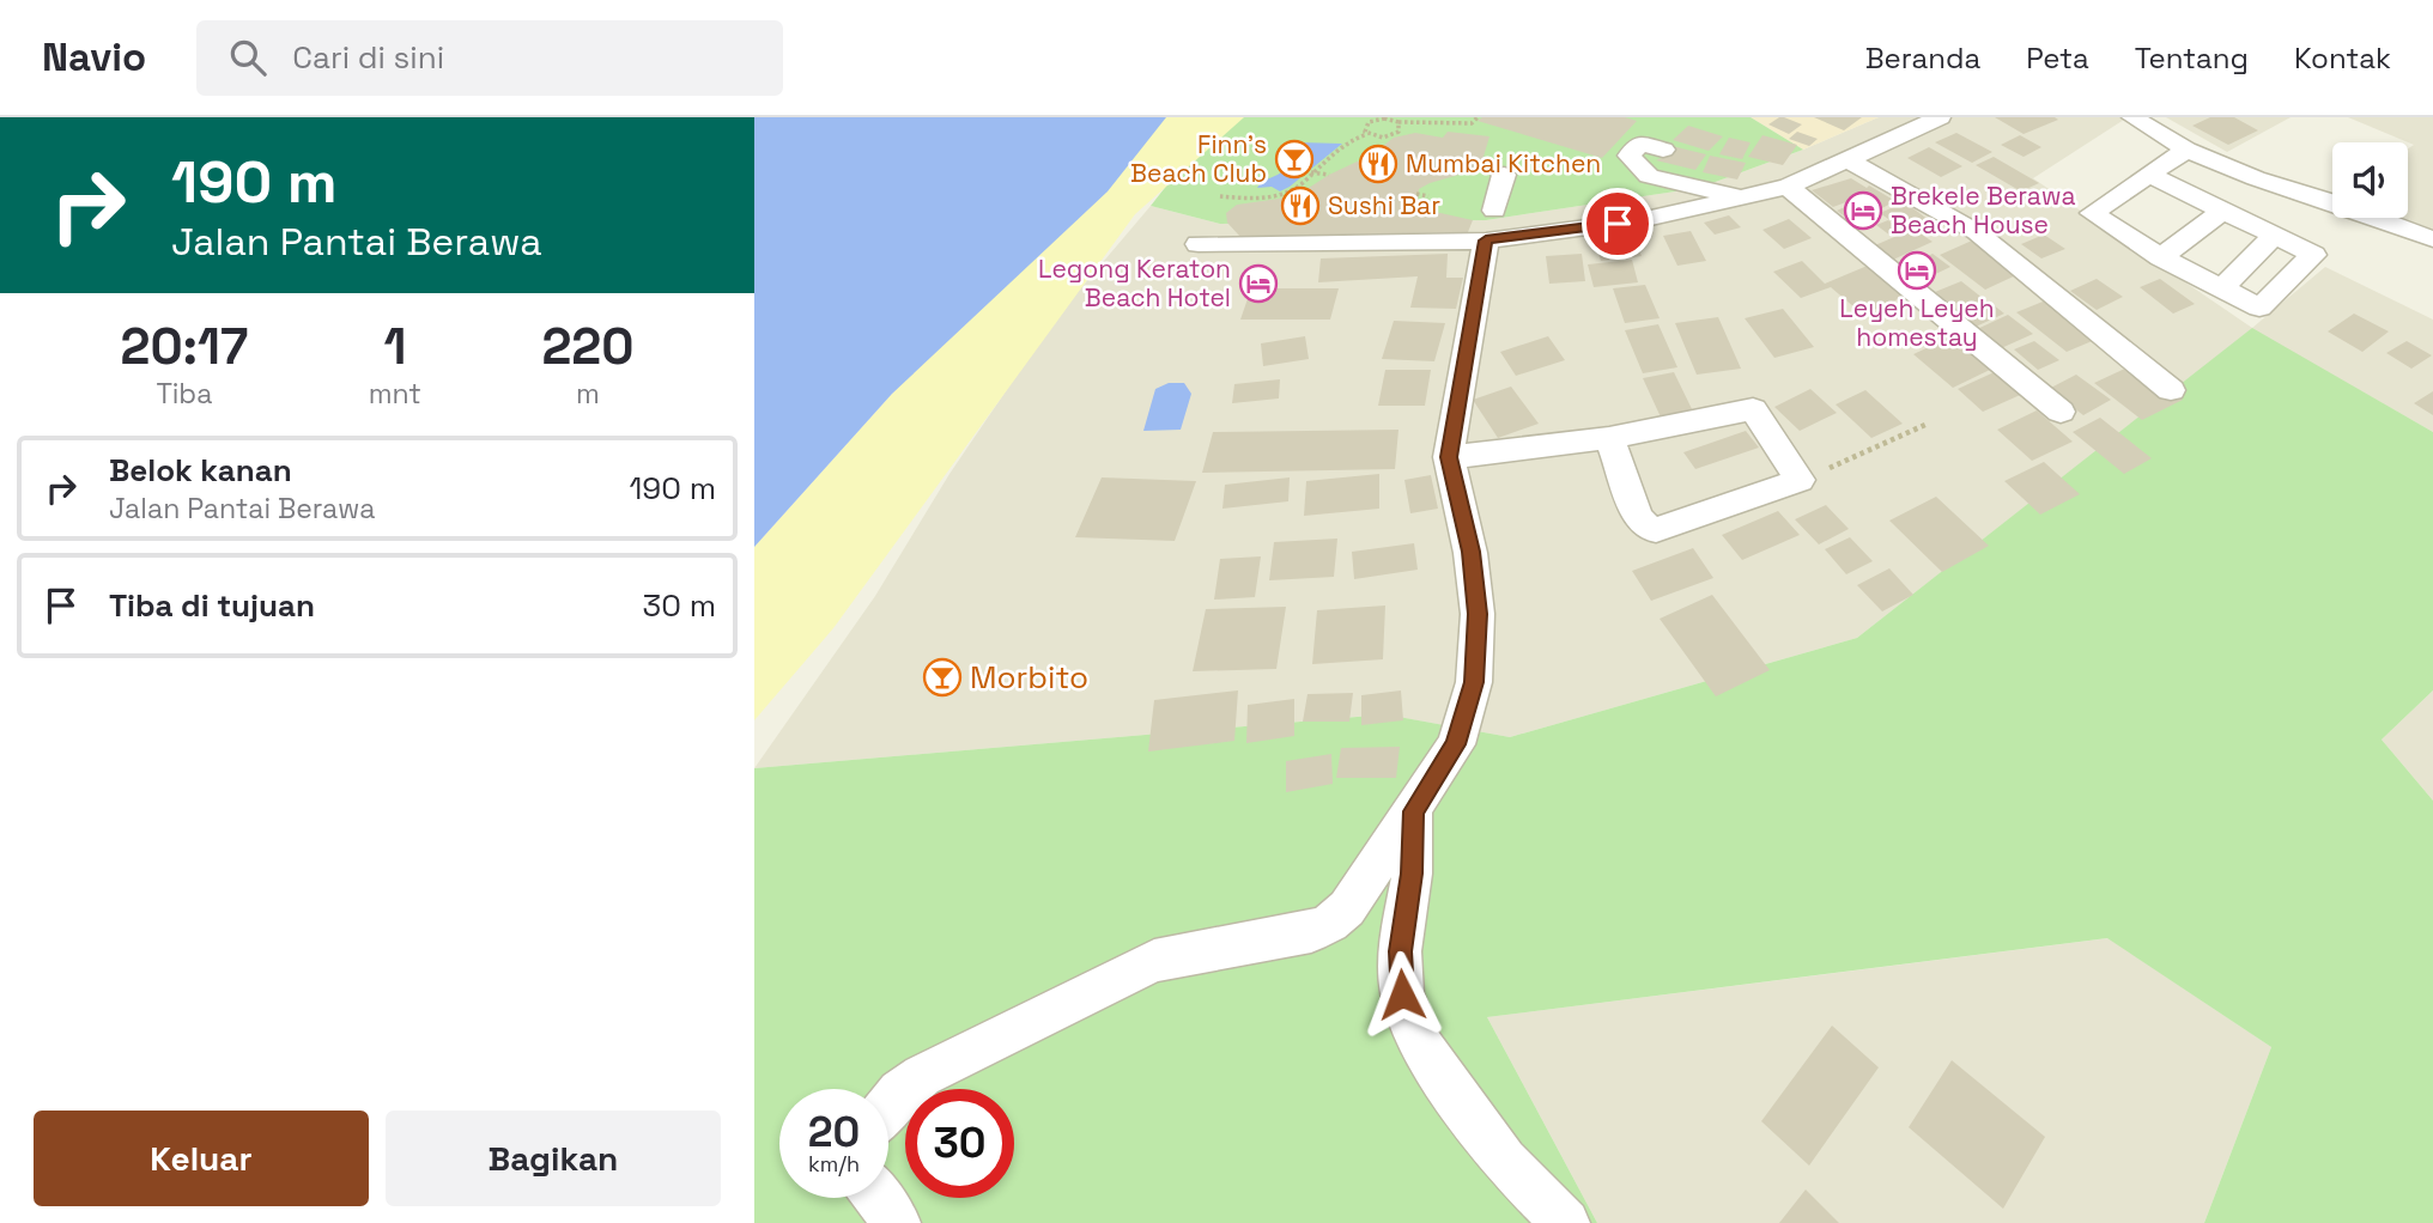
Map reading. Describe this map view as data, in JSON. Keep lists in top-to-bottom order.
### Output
{
  "places": {
    "bar": ["Finn's Beach Club", "Morbito"],
    "restaurant": ["Mumbai Kitchen", "Sushi Bar"],
    "hotel": ["Brekele Berawa Beach House", "Leyeh Leyeh homestay", "Legong Keraton Beach Hotel"]
  },
  "page": {
    "header": "Navio",
    "search": "Cari di sini",
    "nav": [
      "Beranda",
      "Peta",
      "Tentang",
      "Kontak"
    ],
    "turn": ["190 m", "Jalan Pantai Berawa"],
    "eta": [
      "20:17",
      "Tiba",
      "1",
      "mnt",
      "220",
      "m"
    ],
    "list": [
      {
        "name": "Belok kanan",
        "note": "Jalan Pantai Berawa",
        "value": "190 m"
      },
      {
        "name": "Tiba di tujuan",
        "value": "30 m"
      }
    ],
    "speed": "20 km/h",
    "limit": "30",
    "buttons": ["Keluar", "Bagikan"]
  }
}
